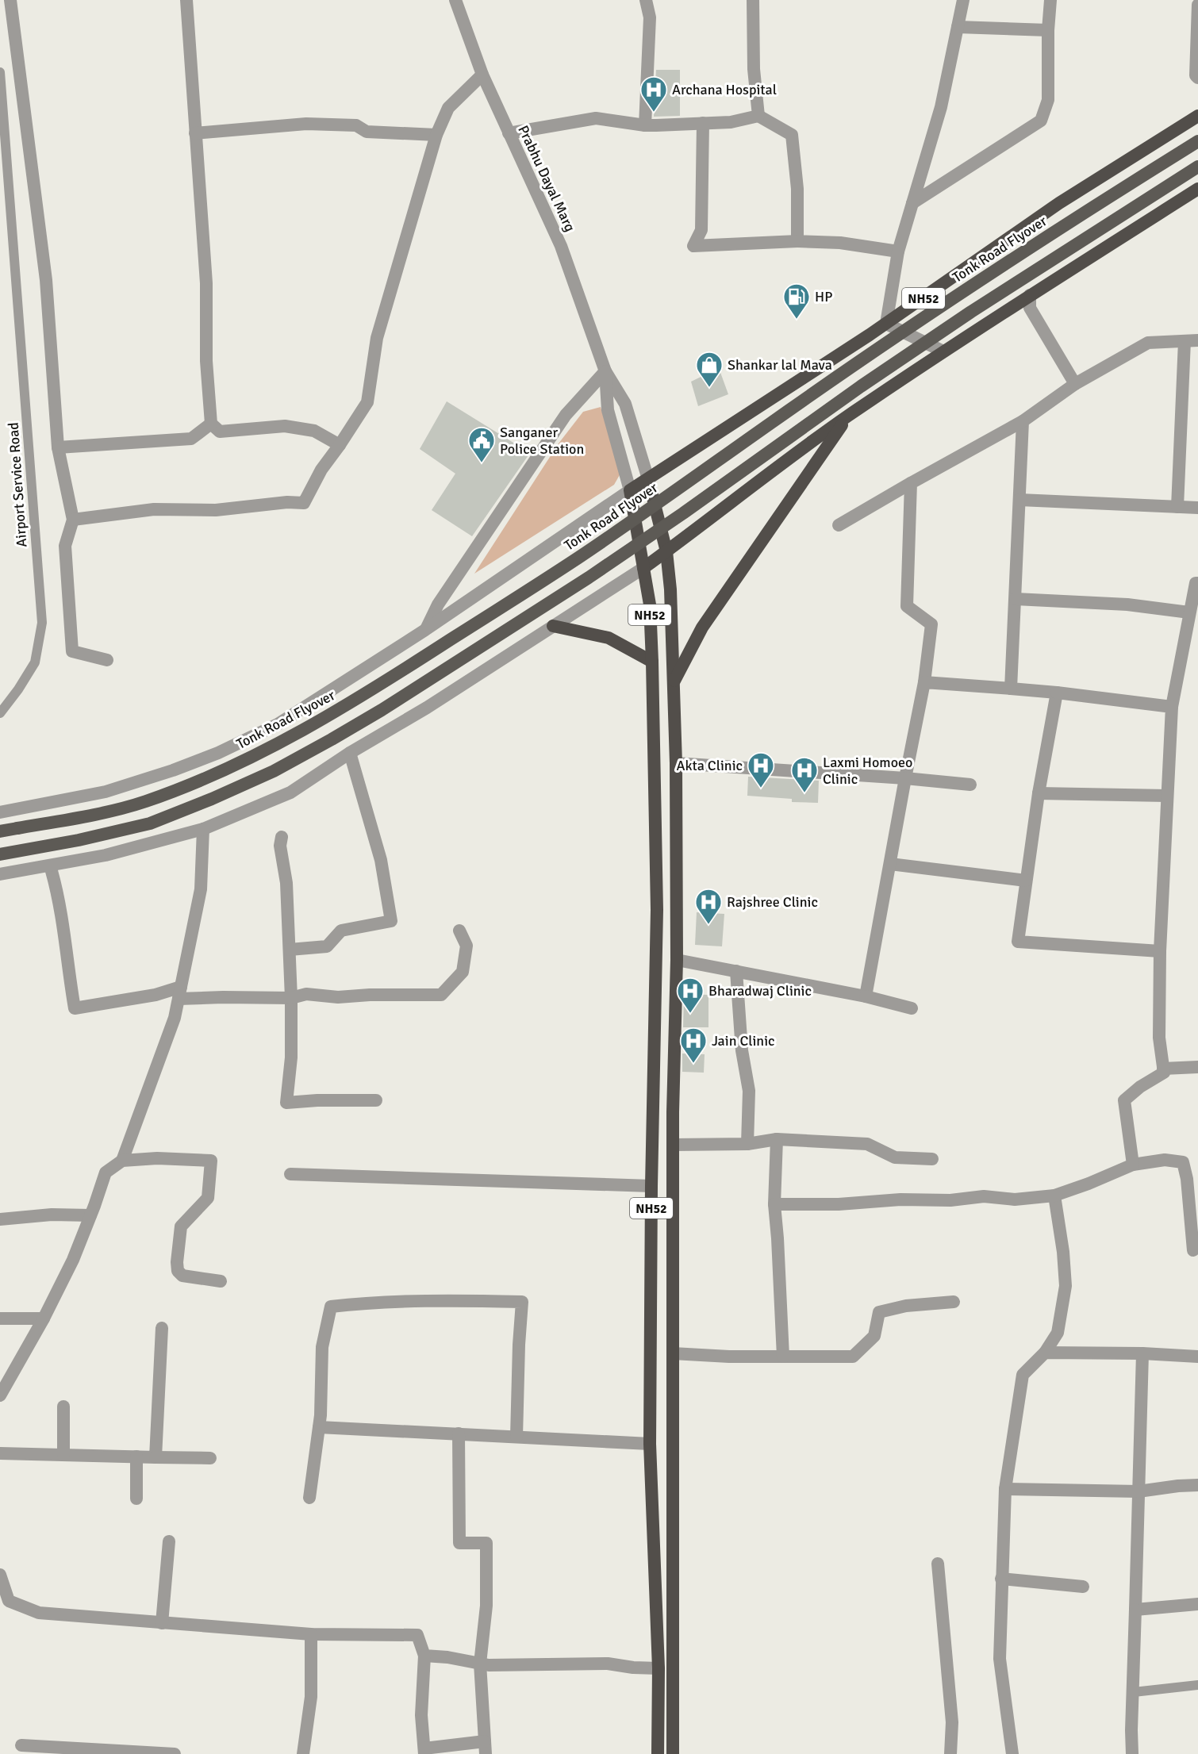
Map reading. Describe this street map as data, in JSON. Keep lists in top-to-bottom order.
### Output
{
  "streets": {
    "highway": ["NH52"],
    "main road": ["Tonk Road Flyover"],
    "street": ["Prabhu Dayal Marg"],
    "lane": ["Airport Service Road"]
  },
  "places": {
    "hospital": [
      "Archana Hospital",
      "Akta Clinic",
      "Laxmi Homoeo Clinic",
      "Rajshree Clinic",
      "Bharadwaj Clinic",
      "Jain Clinic"
    ],
    "fuel station": ["HP"],
    "shop": ["Shankar lal Mava"],
    "public building": ["Sanganer Police Station"]
  }
}
